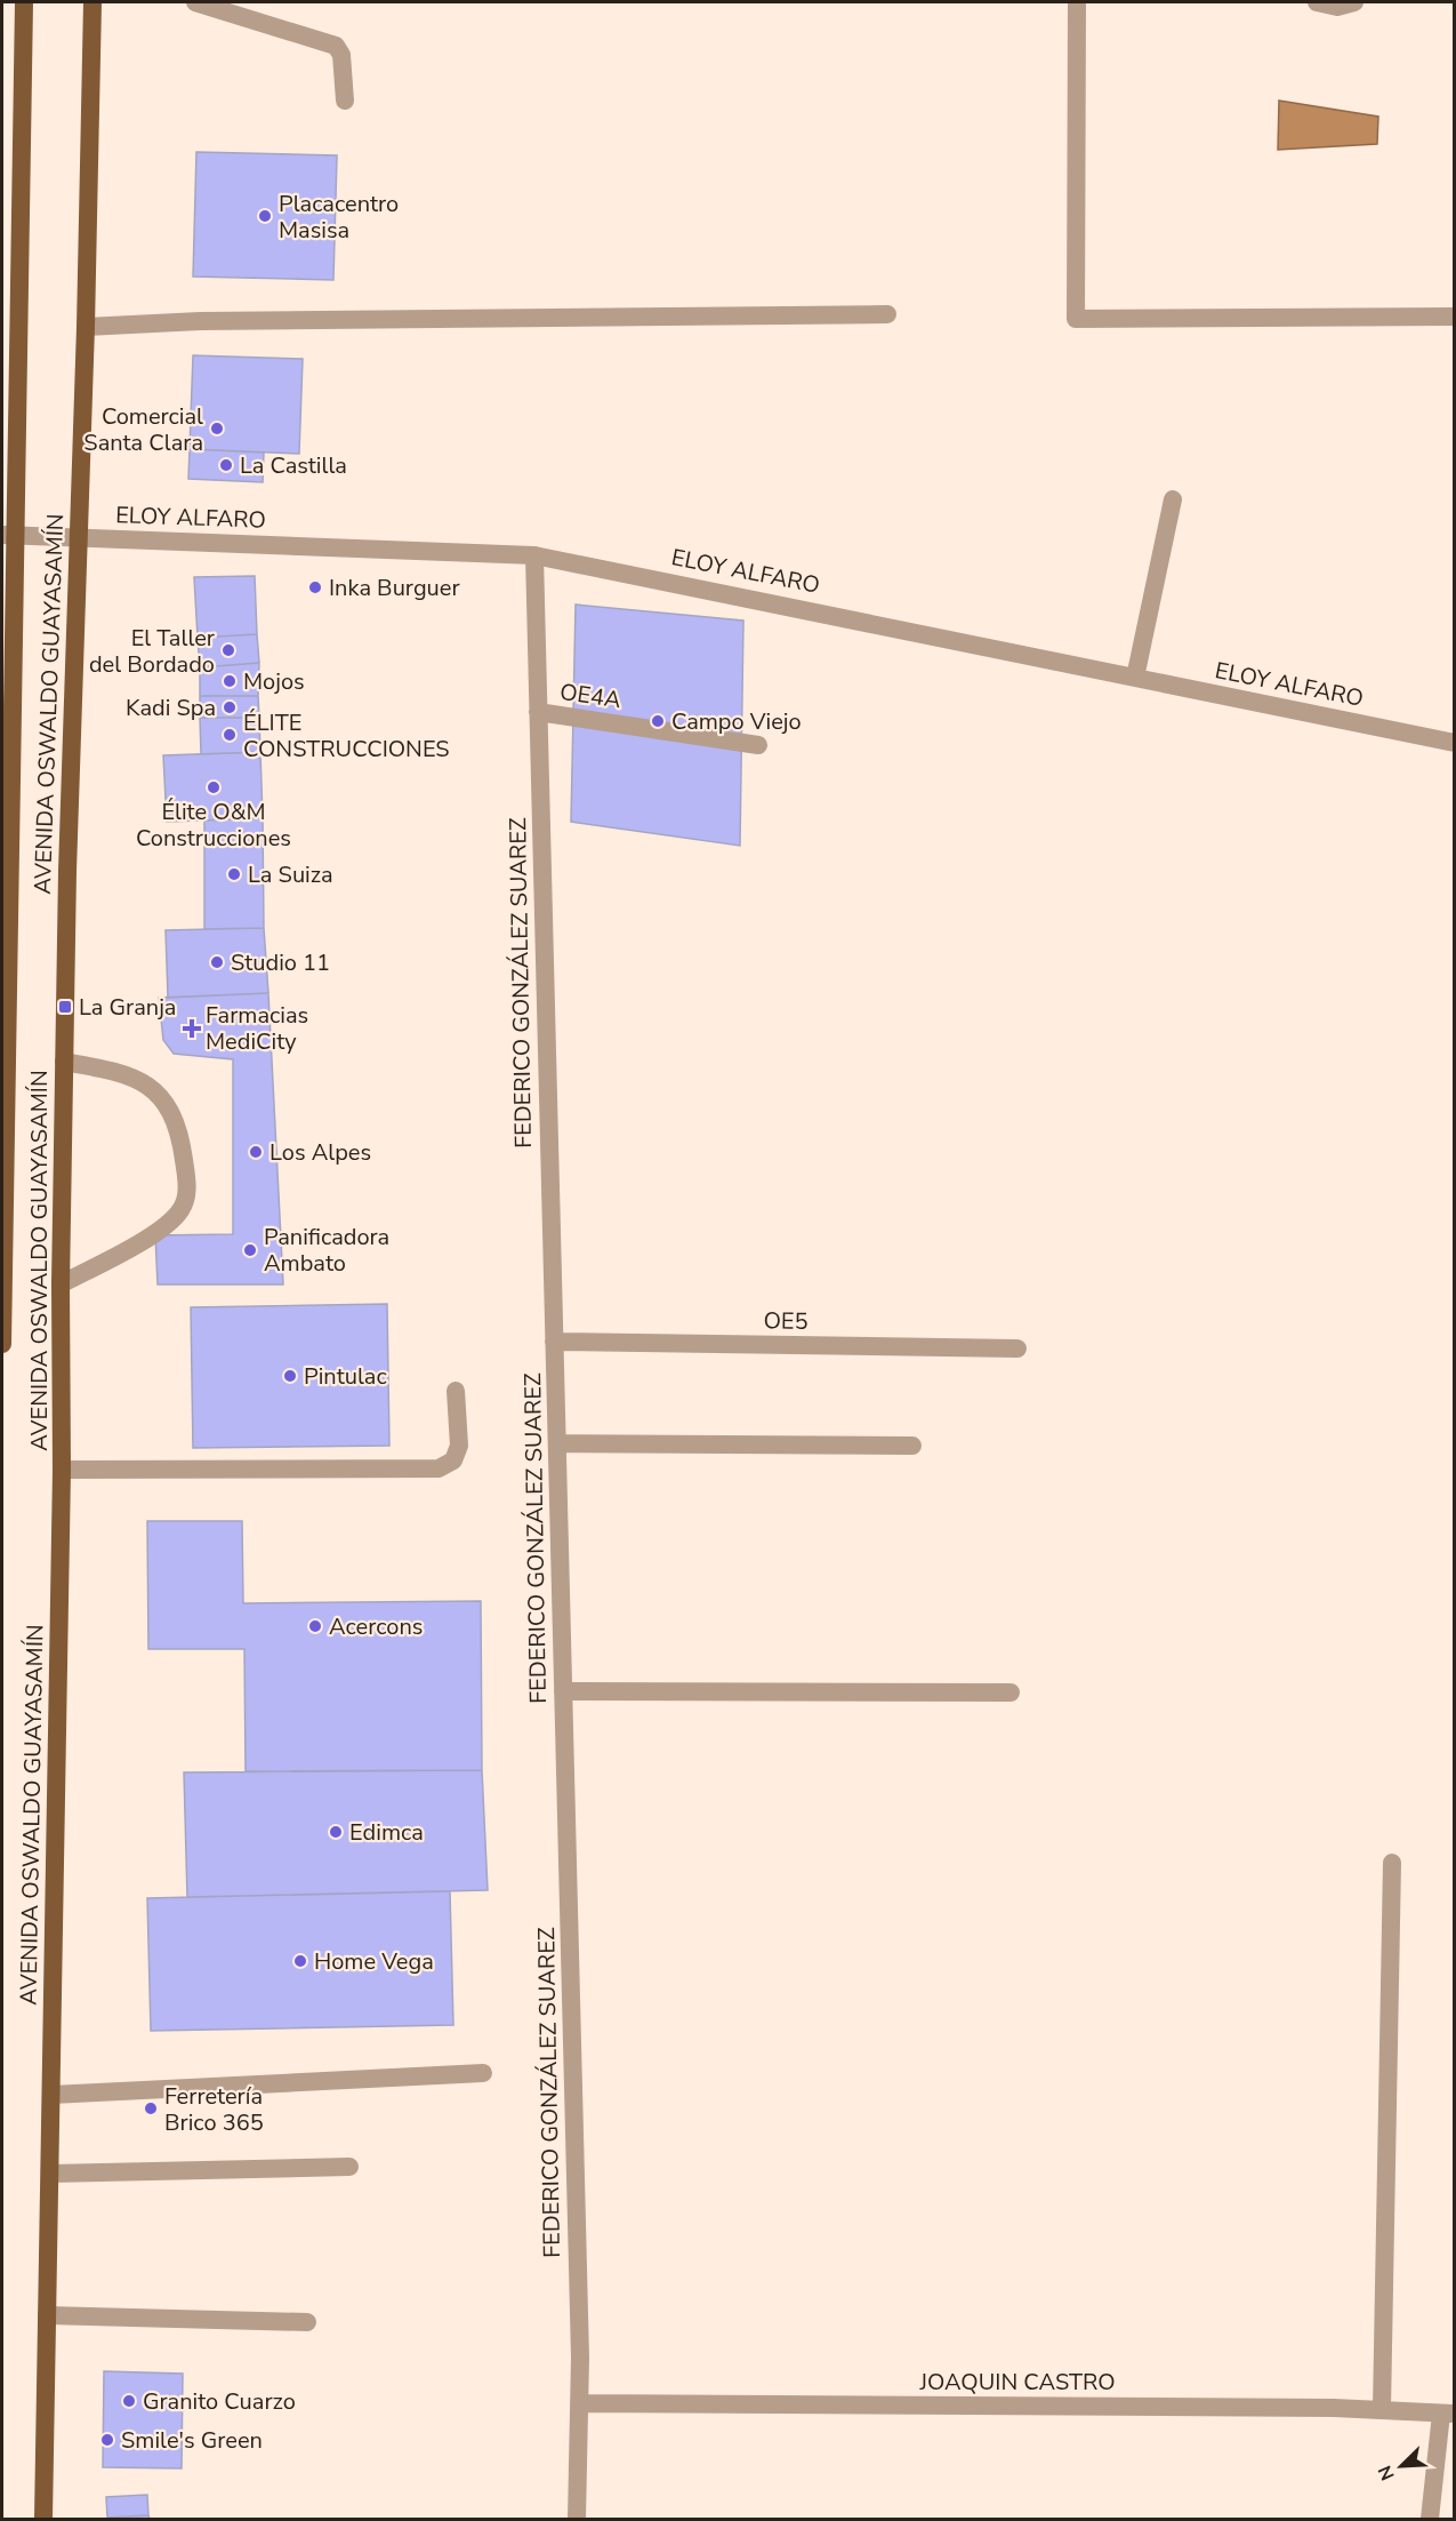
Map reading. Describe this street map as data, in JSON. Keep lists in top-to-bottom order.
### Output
{
  "streets": {
    "main road": ["AVENIDA OSWALDO GUAYASAMÍN"],
    "street": [
      "ELOY ALFARO",
      "OE4A",
      "FEDERICO GONZÁLEZ SUAREZ",
      "OE5",
      "JOAQUIN CASTRO"
    ]
  },
  "crossings": [
    ["ELOY ALFARO", "AVENIDA OSWALDO GUAYASAMÍN"],
    ["ELOY ALFARO", "FEDERICO GONZÁLEZ SUAREZ"],
    ["OE4A", "FEDERICO GONZÁLEZ SUAREZ"],
    ["FEDERICO GONZÁLEZ SUAREZ", "OE5"],
    ["FEDERICO GONZÁLEZ SUAREZ", "JOAQUIN CASTRO"]
  ],
  "places": {
    "other": [
      "Placacentro Masisa",
      "Comercial Santa Clara",
      "La Castilla",
      "Inka Burguer",
      "El Taller del Bordado",
      "Mojos",
      "Kadi Spa",
      "Campo Viejo",
      "ÉLITE CONSTRUCCIONES",
      "Élite O&M Construcciones",
      "La Suiza",
      "Studio 11",
      "Los Alpes",
      "Panificadora Ambato",
      "Pintulac",
      "Acercons",
      "Edimca",
      "Home Vega",
      "Ferretería Brico 365",
      "Granito Cuarzo",
      "Smile's Green"
    ],
    "transit": ["La Granja"],
    "health": ["Farmacias MediCity"]
  },
  "north": "bottom left"
}
